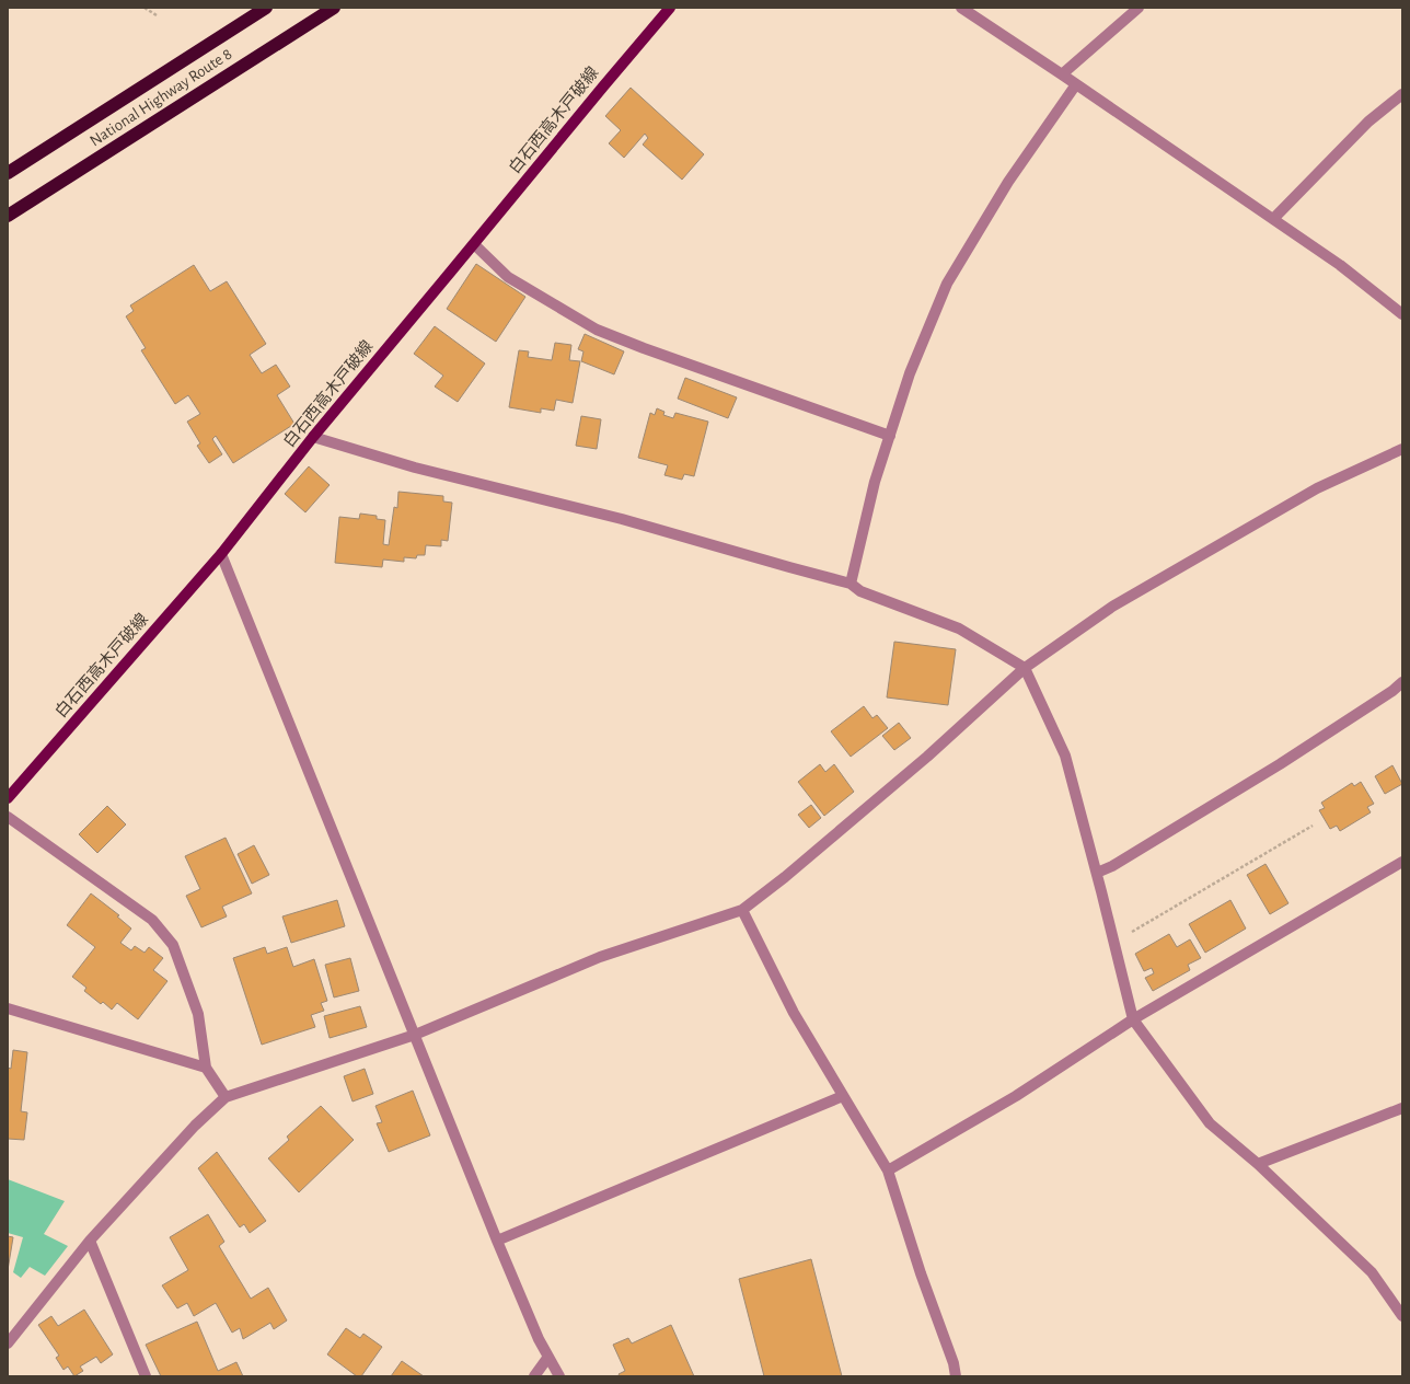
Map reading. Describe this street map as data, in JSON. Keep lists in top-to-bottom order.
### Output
{
  "streets": {
    "highway": ["National Highway Route 8"],
    "main road": ["白石西高木戸破線"]
  }
}
